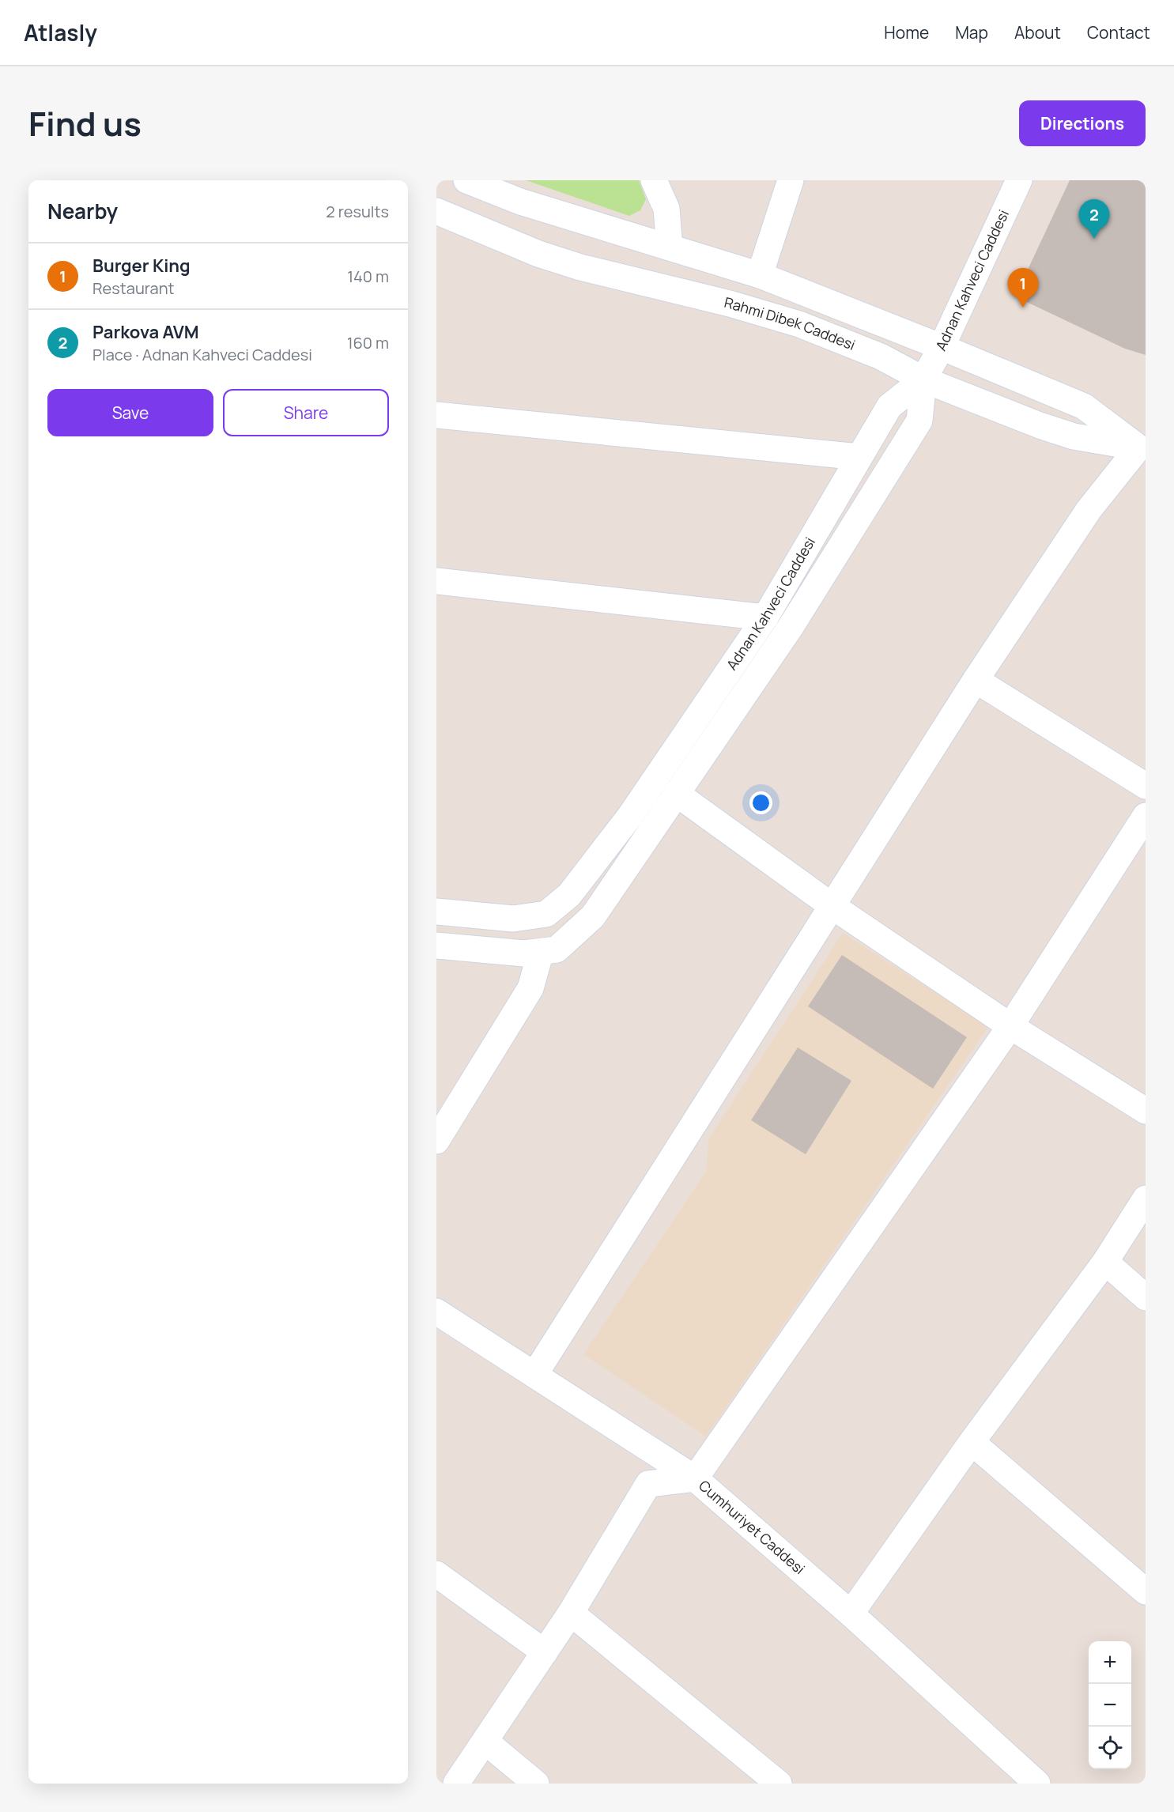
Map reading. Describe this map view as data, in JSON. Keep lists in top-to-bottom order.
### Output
{
  "streets": {
    "street": ["Adnan Kahveci Caddesi", "Rahmi Dibek Caddesi", "Cumhuriyet Caddesi"]
  },
  "crossings": [
    ["Adnan Kahveci Caddesi", "Rahmi Dibek Caddesi"]
  ],
  "page": {
    "header": "Atlasly",
    "nav": [
      "Home",
      "Map",
      "About",
      "Contact"
    ],
    "title": "Find us",
    "buttons": [
      "Directions",
      ["Save", "Share"]
    ],
    "heading": ["Nearby", "2 results"],
    "pins": ["2", "1"],
    "list": [
      {
        "mark": "1",
        "name": "Burger King",
        "note": "Restaurant",
        "value": "140 m"
      },
      {
        "mark": "2",
        "name": "Parkova AVM",
        "note": "Place · Adnan Kahveci Caddesi",
        "value": "160 m"
      }
    ],
    "map_buttons": ["+", "−"]
  }
}
